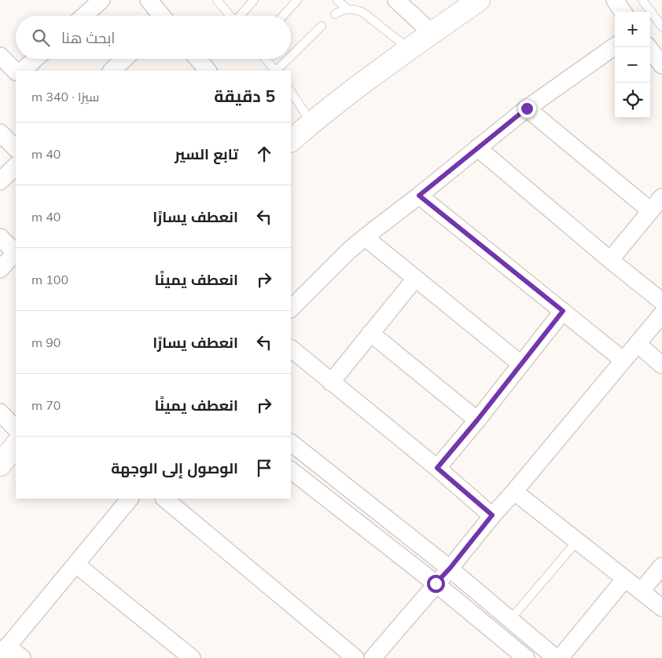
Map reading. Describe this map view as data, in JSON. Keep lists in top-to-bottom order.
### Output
{
  "page": {
    "map_buttons": ["+", "−"],
    "search": "ابحث هنا",
    "heading": ["5 دقيقة", "سيرًا · 340 m"],
    "list": [
      ["تابع السير", "40 m"],
      ["انعطف يسارًا", "40 m"],
      ["انعطف يمينًا", "100 m"],
      ["انعطف يسارًا", "90 m"],
      ["انعطف يمينًا", "70 m"],
      "الوصول إلى الوجهة"
    ]
  }
}
